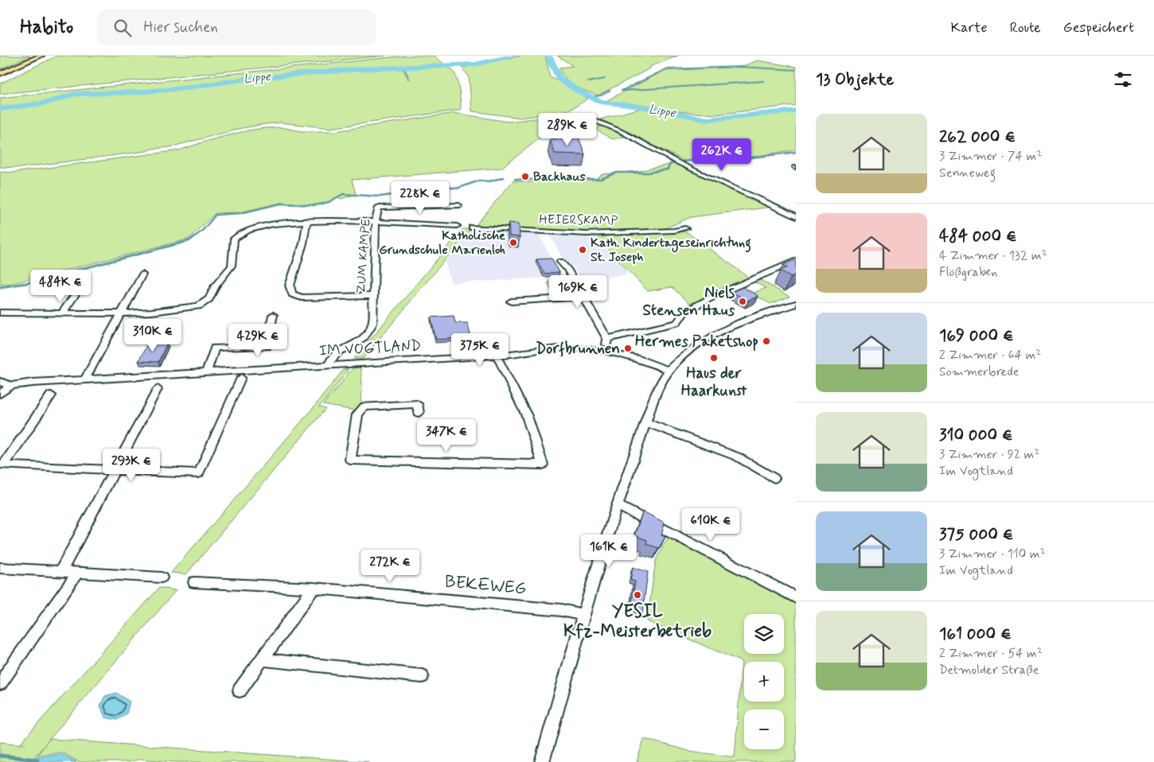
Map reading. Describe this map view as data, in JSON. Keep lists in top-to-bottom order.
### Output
{
  "streets": {
    "street": [
      "HEIERSKAMP",
      "ZUM KAMPE",
      "IM VOGTLAND",
      "BEKEWEG"
    ]
  },
  "crossings": [
    ["ZUM KAMPE", "IM VOGTLAND"]
  ],
  "water": ["Lippe"],
  "places": [
    "Backhaus",
    "Katholische Grundschule Marienloh",
    "Kath. Kindertageseinrichtung St. Joseph",
    "Niels Stensen Haus",
    "Hermes Paketshop",
    "Dorfbrunnen",
    "Haus der Haarkunst",
    "YESIL Kfz-Meisterbetrieb"
  ],
  "page": {
    "header": "Habito",
    "search": "Hier suchen",
    "nav": ["Karte", "Route", "Gespeichert"],
    "heading": "13 Objekte",
    "list": [
      {
        "name": "262 000 €",
        "note": "3 Zimmer · 74 m² · Senneweg"
      },
      {
        "name": "484 000 €",
        "note": "4 Zimmer · 132 m² · Flößgraben"
      },
      {
        "name": "169 000 €",
        "note": "2 Zimmer · 64 m² · Sommerbrede"
      },
      {
        "name": "310 000 €",
        "note": "3 Zimmer · 92 m² · Im Vogtland"
      },
      {
        "name": "375 000 €",
        "note": "3 Zimmer · 110 m² · Im Vogtland"
      },
      {
        "name": "161 000 €",
        "note": "2 Zimmer · 54 m² · Detmolder Straße"
      }
    ],
    "price": [
      "289K €",
      "262K €",
      "228K €",
      "484K €",
      "169K €",
      "310K €",
      "429K €",
      "375K €",
      "347K €",
      "293K €",
      "610K €",
      "161K €",
      "272K €"
    ],
    "map_buttons": ["+", "−"]
  }
}
